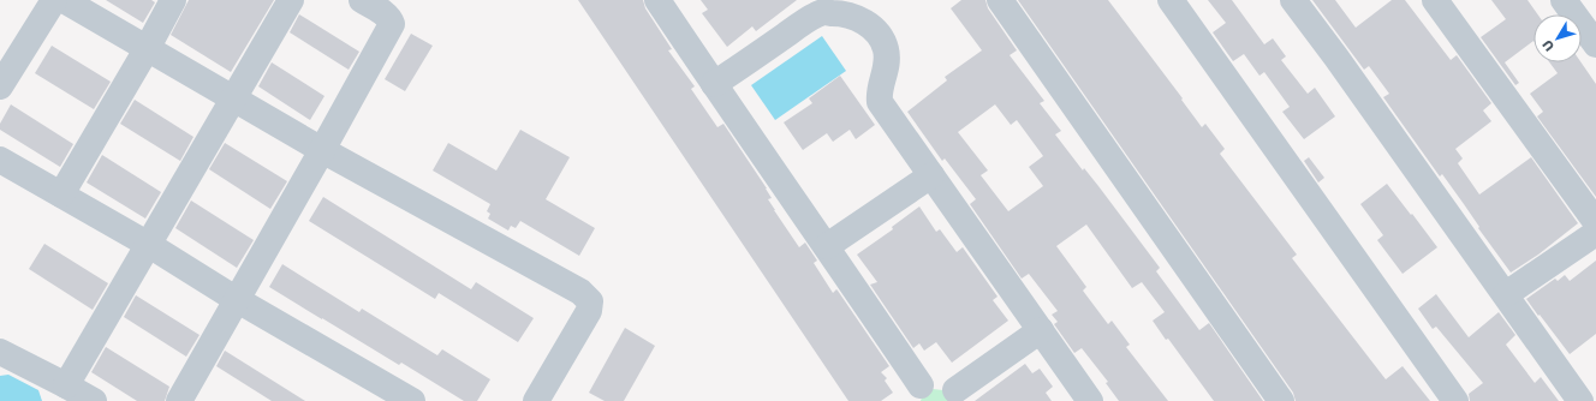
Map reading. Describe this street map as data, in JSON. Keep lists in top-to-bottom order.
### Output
{
  "north": "bottom left"
}
